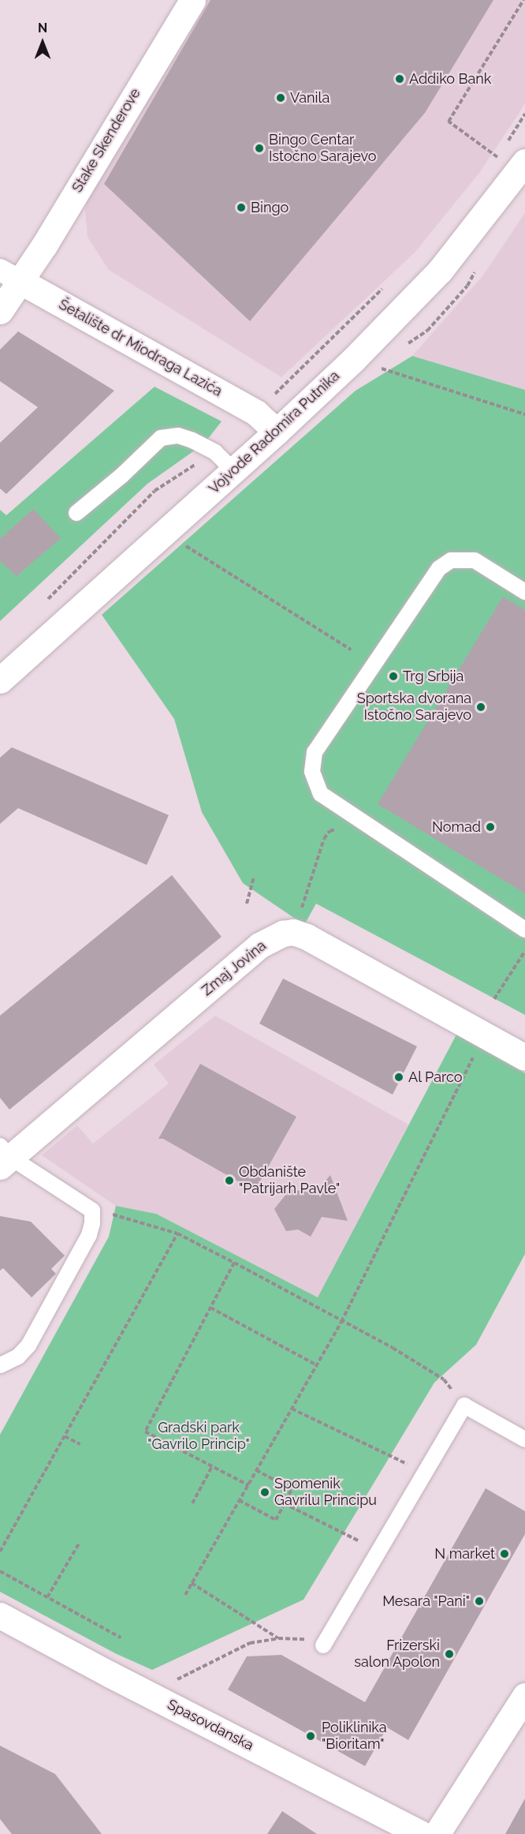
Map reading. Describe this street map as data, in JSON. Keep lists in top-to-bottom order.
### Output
{
  "streets": {
    "street": [
      "Stake Skenderove",
      "Šetalište dr Miodraga Lazića",
      "Vojvode Radomira Putnika",
      "Zmaj Jovina",
      "Spasovdanska"
    ]
  },
  "crossings": [
    ["Stake Skenderove", "Šetalište dr Miodraga Lazića"],
    ["Šetalište dr Miodraga Lazića", "Vojvode Radomira Putnika"]
  ],
  "parks": ["Gradski park \"Gavrilo Princip\""],
  "places": [
    "Addiko Bank",
    "Vanila",
    "Bingo Centar Istočno Sarajevo",
    "Bingo",
    "Trg Srbija",
    "Sportska dvorana Istočno Sarajevo",
    "Nomad",
    "Al Parco",
    "Obdanište \"Patrijarh Pavle\"",
    "Spomenik Gavrilu Principu",
    "N market",
    "Mesara \"Pani\"",
    "Frizerski salon Apolon",
    "Poliklinika \"Bioritam\""
  ],
  "north": "top"
}
